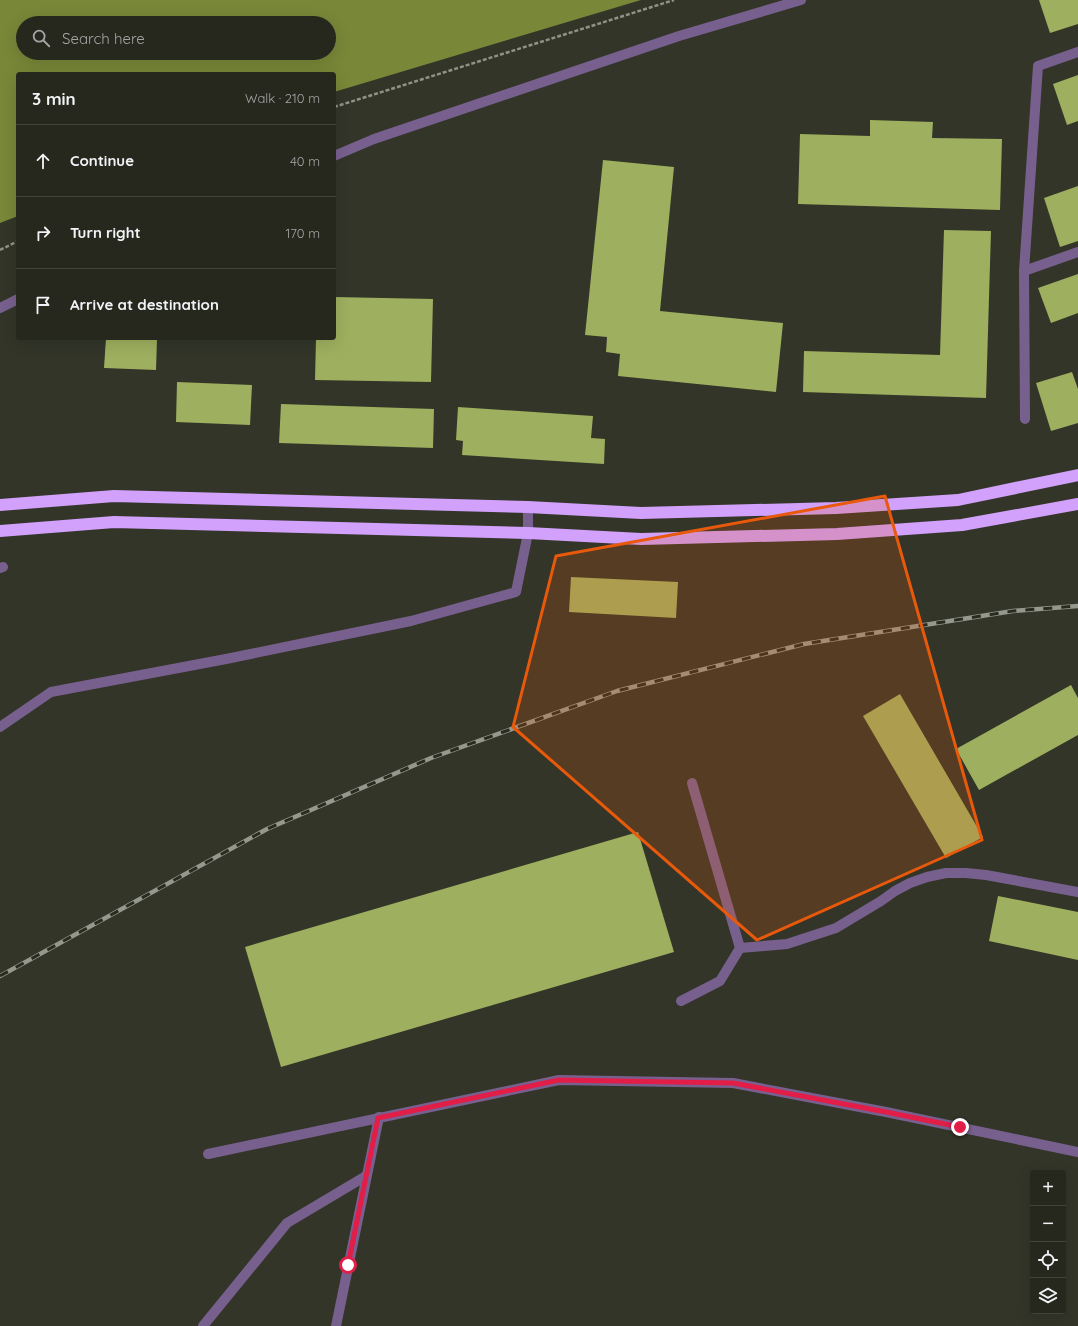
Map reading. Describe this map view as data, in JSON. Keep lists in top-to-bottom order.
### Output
{
  "page": {
    "search": "Search here",
    "heading": ["3 min", "Walk · 210 m"],
    "list": [
      ["Continue", "40 m"],
      ["Turn right", "170 m"],
      "Arrive at destination"
    ],
    "map_buttons": ["+", "−"]
  }
}
